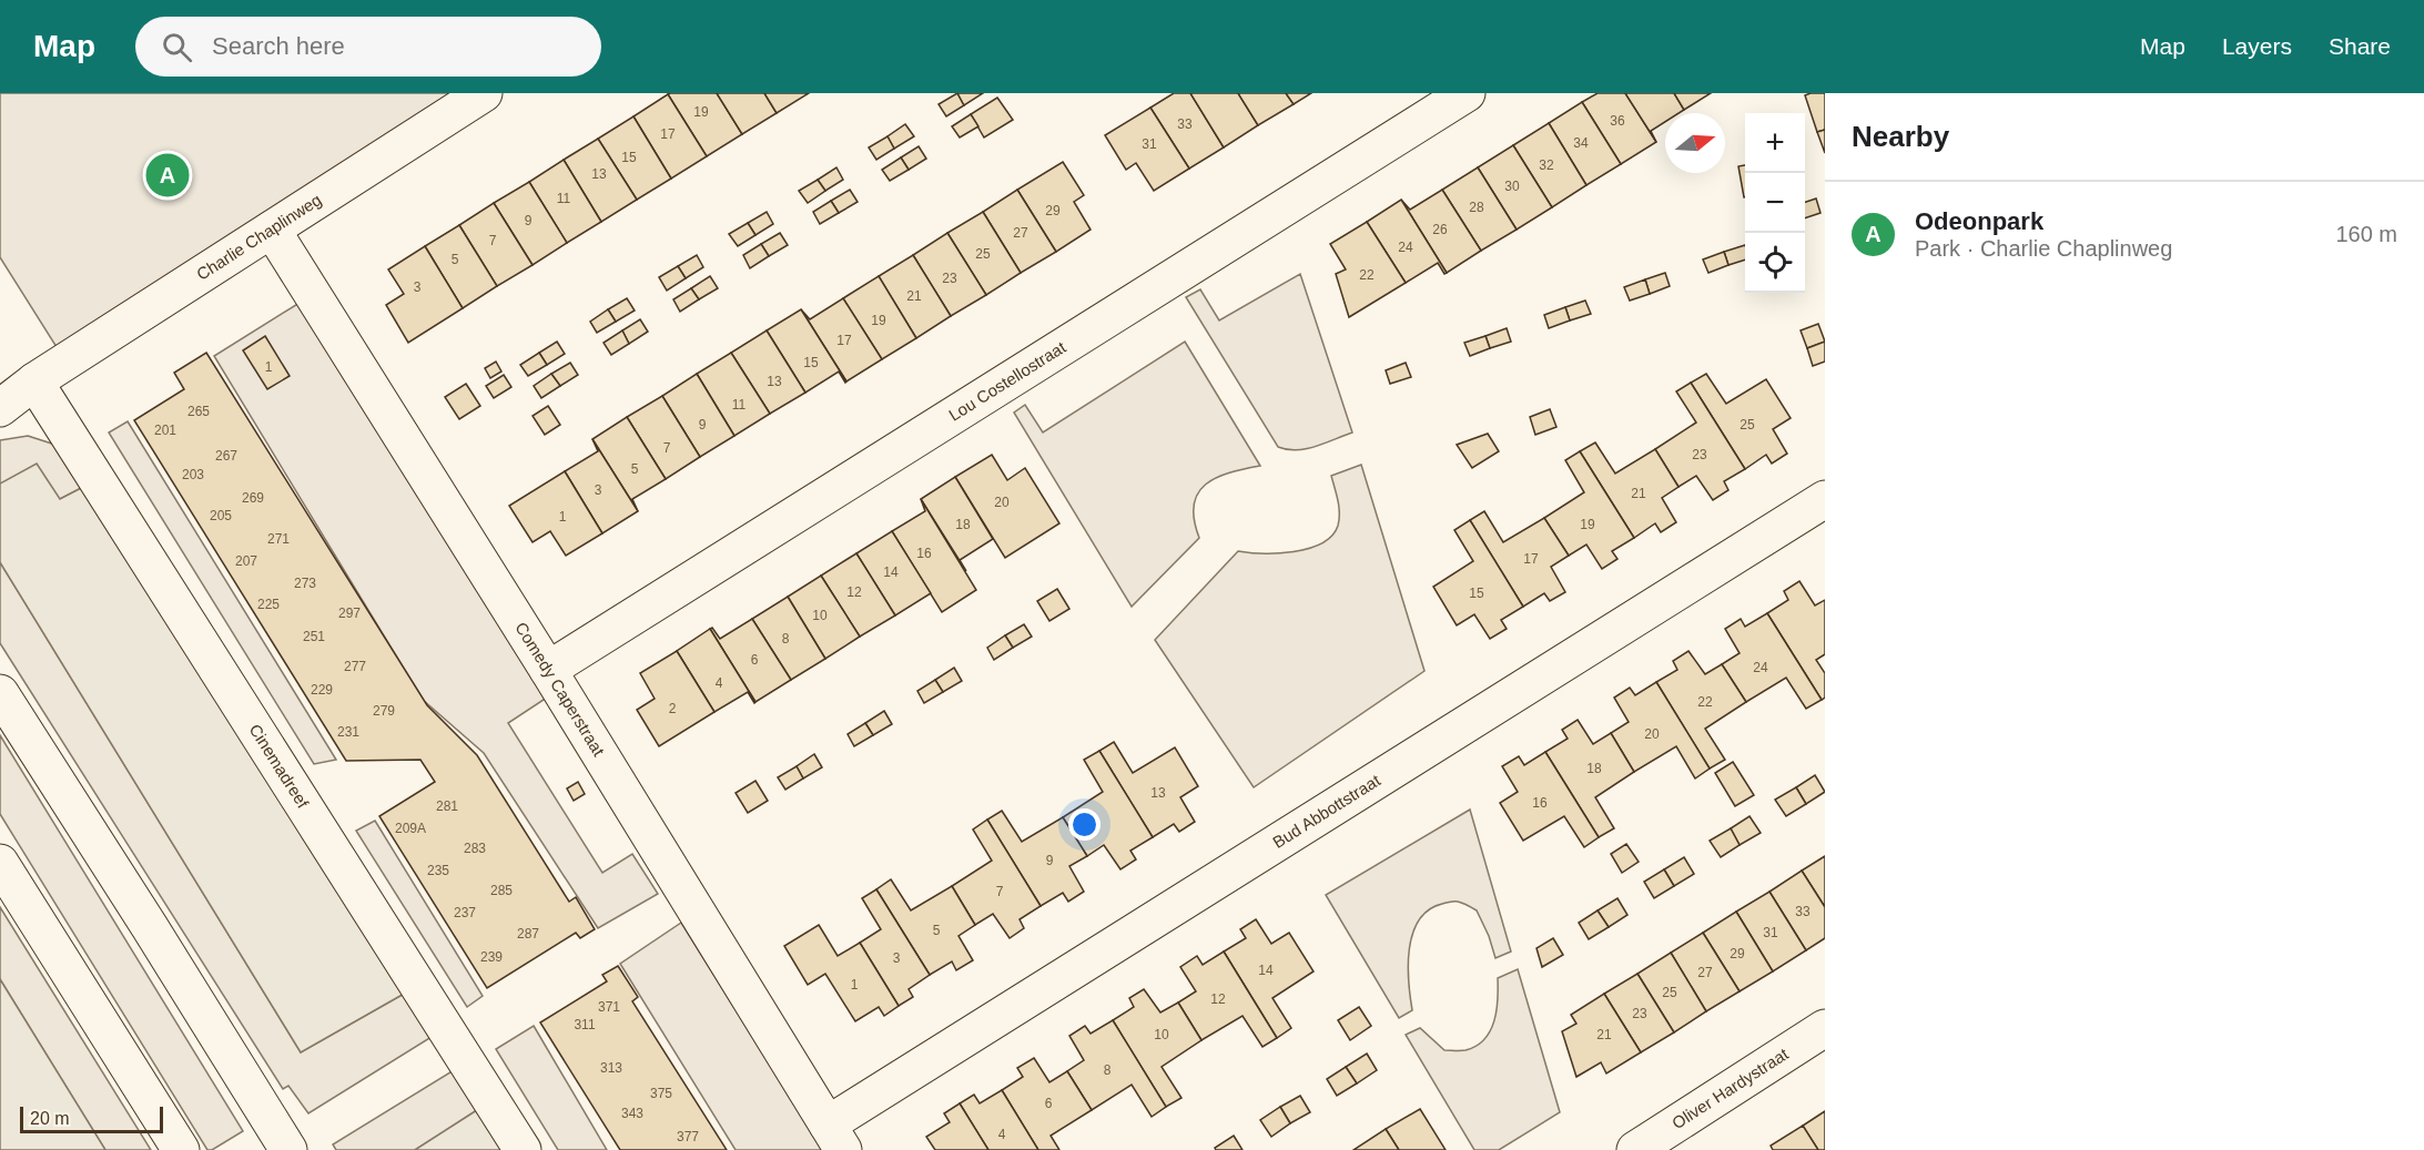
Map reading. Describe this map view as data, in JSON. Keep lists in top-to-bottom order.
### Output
{
  "streets": {
    "street": [
      "Charlie Chaplinweg",
      "Lou Costellostraat",
      "Comedy Caperstraat",
      "Cinemadreef",
      "Bud Abbottstraat",
      "Oliver Hardystraat"
    ]
  },
  "crossings": [
    ["Charlie Chaplinweg", "Comedy Caperstraat"],
    ["Charlie Chaplinweg", "Cinemadreef"],
    ["Lou Costellostraat", "Comedy Caperstraat"],
    ["Comedy Caperstraat", "Bud Abbottstraat"]
  ],
  "house_numbers": [
    "19",
    "36",
    "33",
    "17",
    "34",
    "31",
    "15",
    "32",
    "13",
    "30",
    "11",
    "28",
    "29",
    "9",
    "26",
    "27",
    "7",
    "24",
    "25",
    "5",
    "22",
    "23",
    "3",
    "21",
    "19",
    "17",
    "15",
    "1",
    "13",
    "11",
    "265",
    "9",
    "25",
    "201",
    "7",
    "23",
    "267",
    "5",
    "203",
    "3",
    "21",
    "269",
    "20",
    "205",
    "1",
    "18",
    "19",
    "271",
    "16",
    "17",
    "207",
    "14",
    "273",
    "12",
    "15",
    "225",
    "297",
    "10",
    "251",
    "8",
    "6",
    "277",
    "24",
    "4",
    "229",
    "22",
    "2",
    "279",
    "231",
    "20",
    "18",
    "13",
    "16",
    "281",
    "209A",
    "283",
    "9",
    "235",
    "285",
    "7",
    "33",
    "237",
    "5",
    "31",
    "287",
    "29",
    "239",
    "3",
    "14",
    "27",
    "1",
    "25",
    "12",
    "371",
    "23",
    "311",
    "10",
    "21",
    "313",
    "8",
    "375",
    "6",
    "343",
    "4",
    "377"
  ],
  "scale_bar": "20 m",
  "north": "right",
  "page": {
    "header": "Map",
    "search": "Search here",
    "nav": ["Map", "Layers", "Share"],
    "heading": "Nearby",
    "map_buttons": ["+", "−"],
    "pins": "A",
    "list": [
      {
        "mark": "A",
        "name": "Odeonpark",
        "note": "Park · Charlie Chaplinweg",
        "value": "160 m"
      }
    ],
    "scale": "20 m"
  }
}
